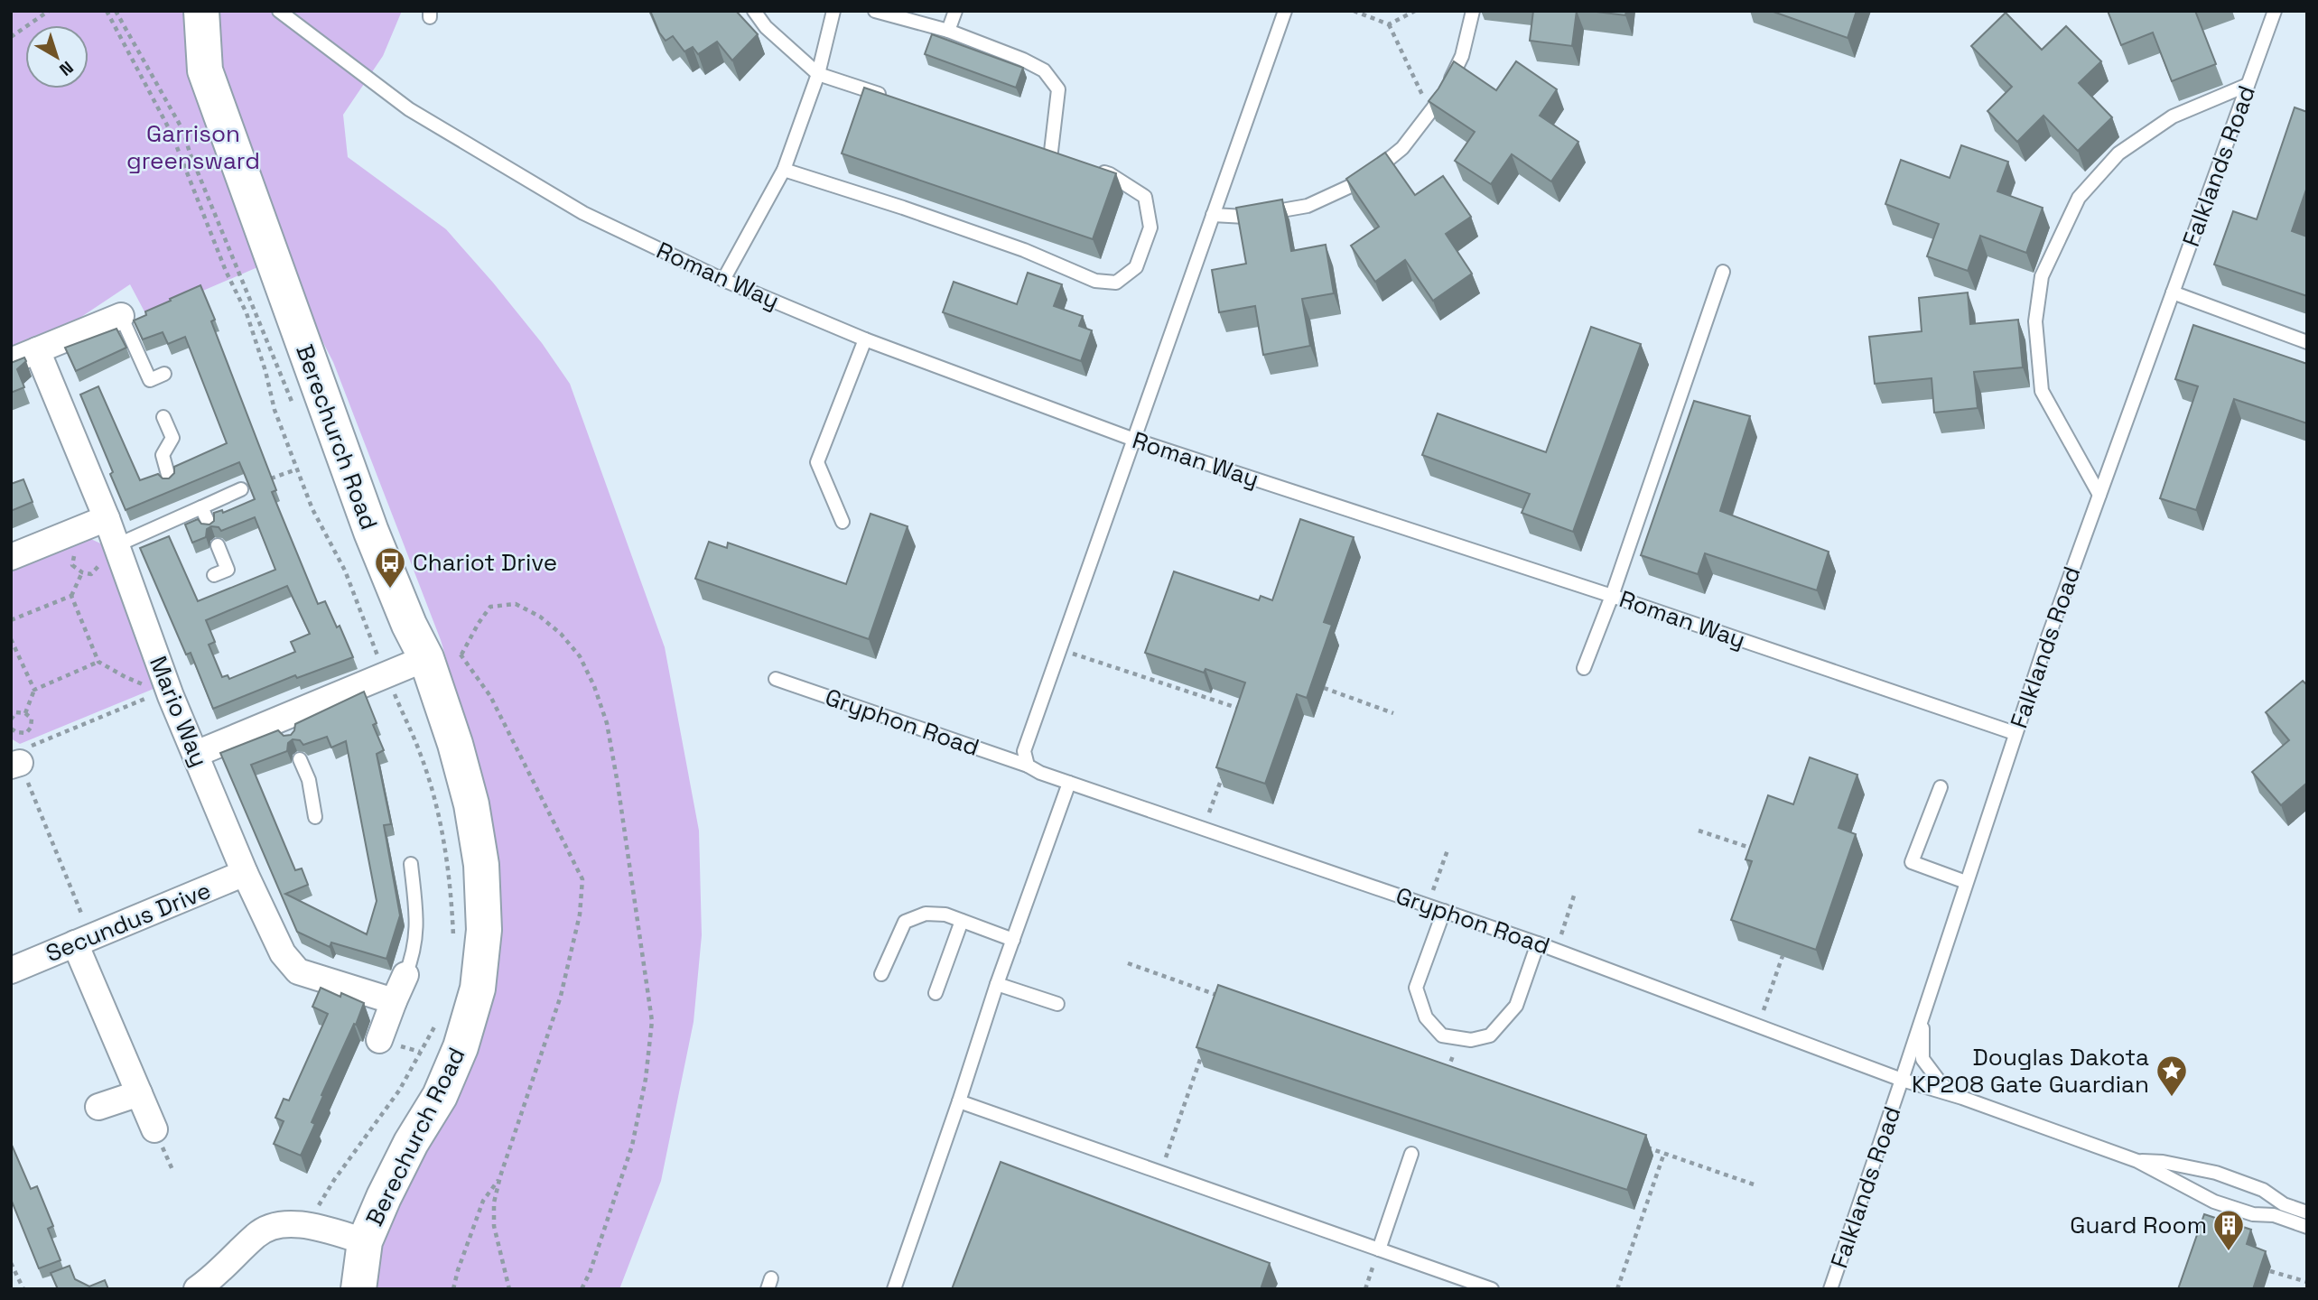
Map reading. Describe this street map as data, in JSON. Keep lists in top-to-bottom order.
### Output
{
  "streets": {
    "street": ["Berechurch Road", "Mario Way", "Secundus Drive"],
    "lane": ["Falklands Road", "Roman Way", "Gryphon Road"]
  },
  "crossings": [
    ["Falklands Road", "Roman Way"],
    ["Falklands Road", "Gryphon Road"],
    ["Mario Way", "Secundus Drive"]
  ],
  "parks": ["Garrison greensward"],
  "places": {
    "bus stop": ["Chariot Drive"],
    "place": ["Douglas Dakota KP208 Gate Guardian"],
    "building": ["Guard Room"]
  },
  "north": "bottom right"
}
